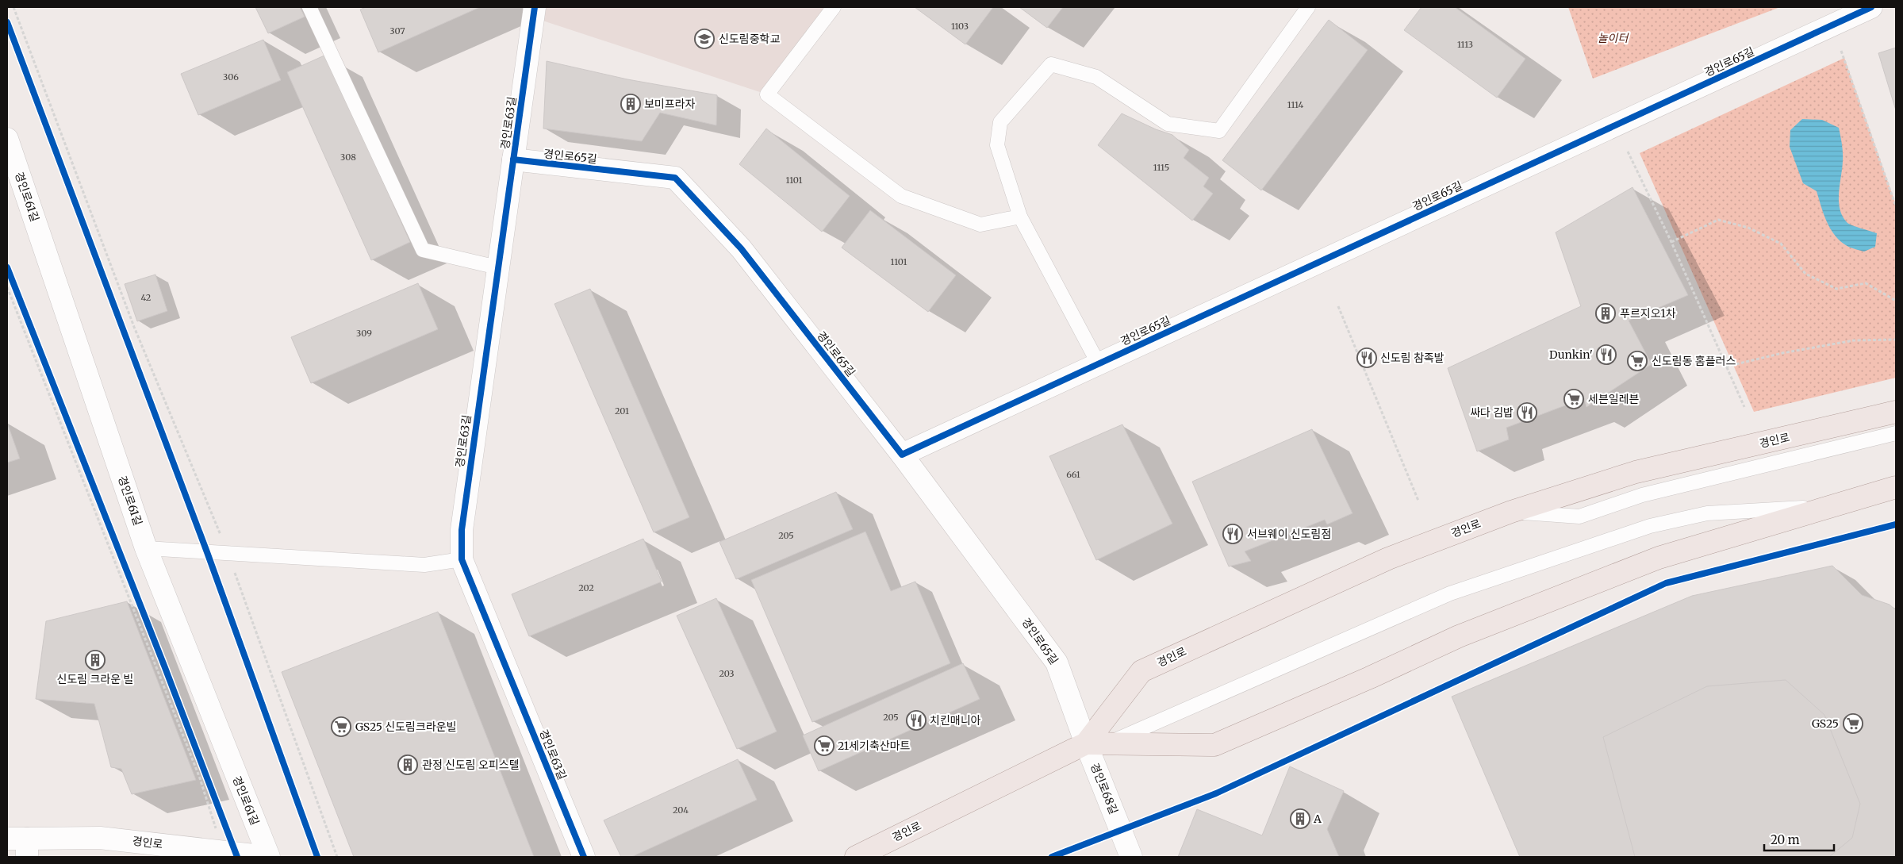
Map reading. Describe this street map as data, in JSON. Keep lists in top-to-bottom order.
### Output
{
  "streets": {
    "main road": ["경인로"],
    "street": [
      "경인로65길",
      "경인로63길",
      "경인로61길",
      "경인로68길"
    ]
  },
  "crossings": [
    ["경인로65길", "경인로63길"],
    ["경인로65길", "경인로"],
    ["경인로65길", "경인로68길"],
    ["경인로61길", "경인로"],
    ["경인로", "경인로68길"]
  ],
  "parks": ["놀이터"],
  "places": {
    "school or university": ["신도림중학교"],
    "building": [
      "보미프라자",
      "푸르지오1차",
      "신도림 크라운 빌",
      "관정 신도림 오피스텔",
      "A"
    ],
    "restaurant": [
      "Dunkin'",
      "신도림 참족발",
      "싸다 김밥",
      "서브웨이 신도림점",
      "치킨매니아"
    ],
    "supermarket": [
      "신도림동 홈플러스",
      "세븐일레븐",
      "GS25",
      "GS25 신도림크라운빌",
      "21세기축산마트"
    ]
  },
  "house_numbers": [
    "1103",
    "307",
    "1113",
    "306",
    "1114",
    "308",
    "1115",
    "1101",
    "1101",
    "42",
    "309",
    "201",
    "661",
    "205",
    "202",
    "203",
    "205",
    "204"
  ],
  "scale_bar": "20 m"
}
